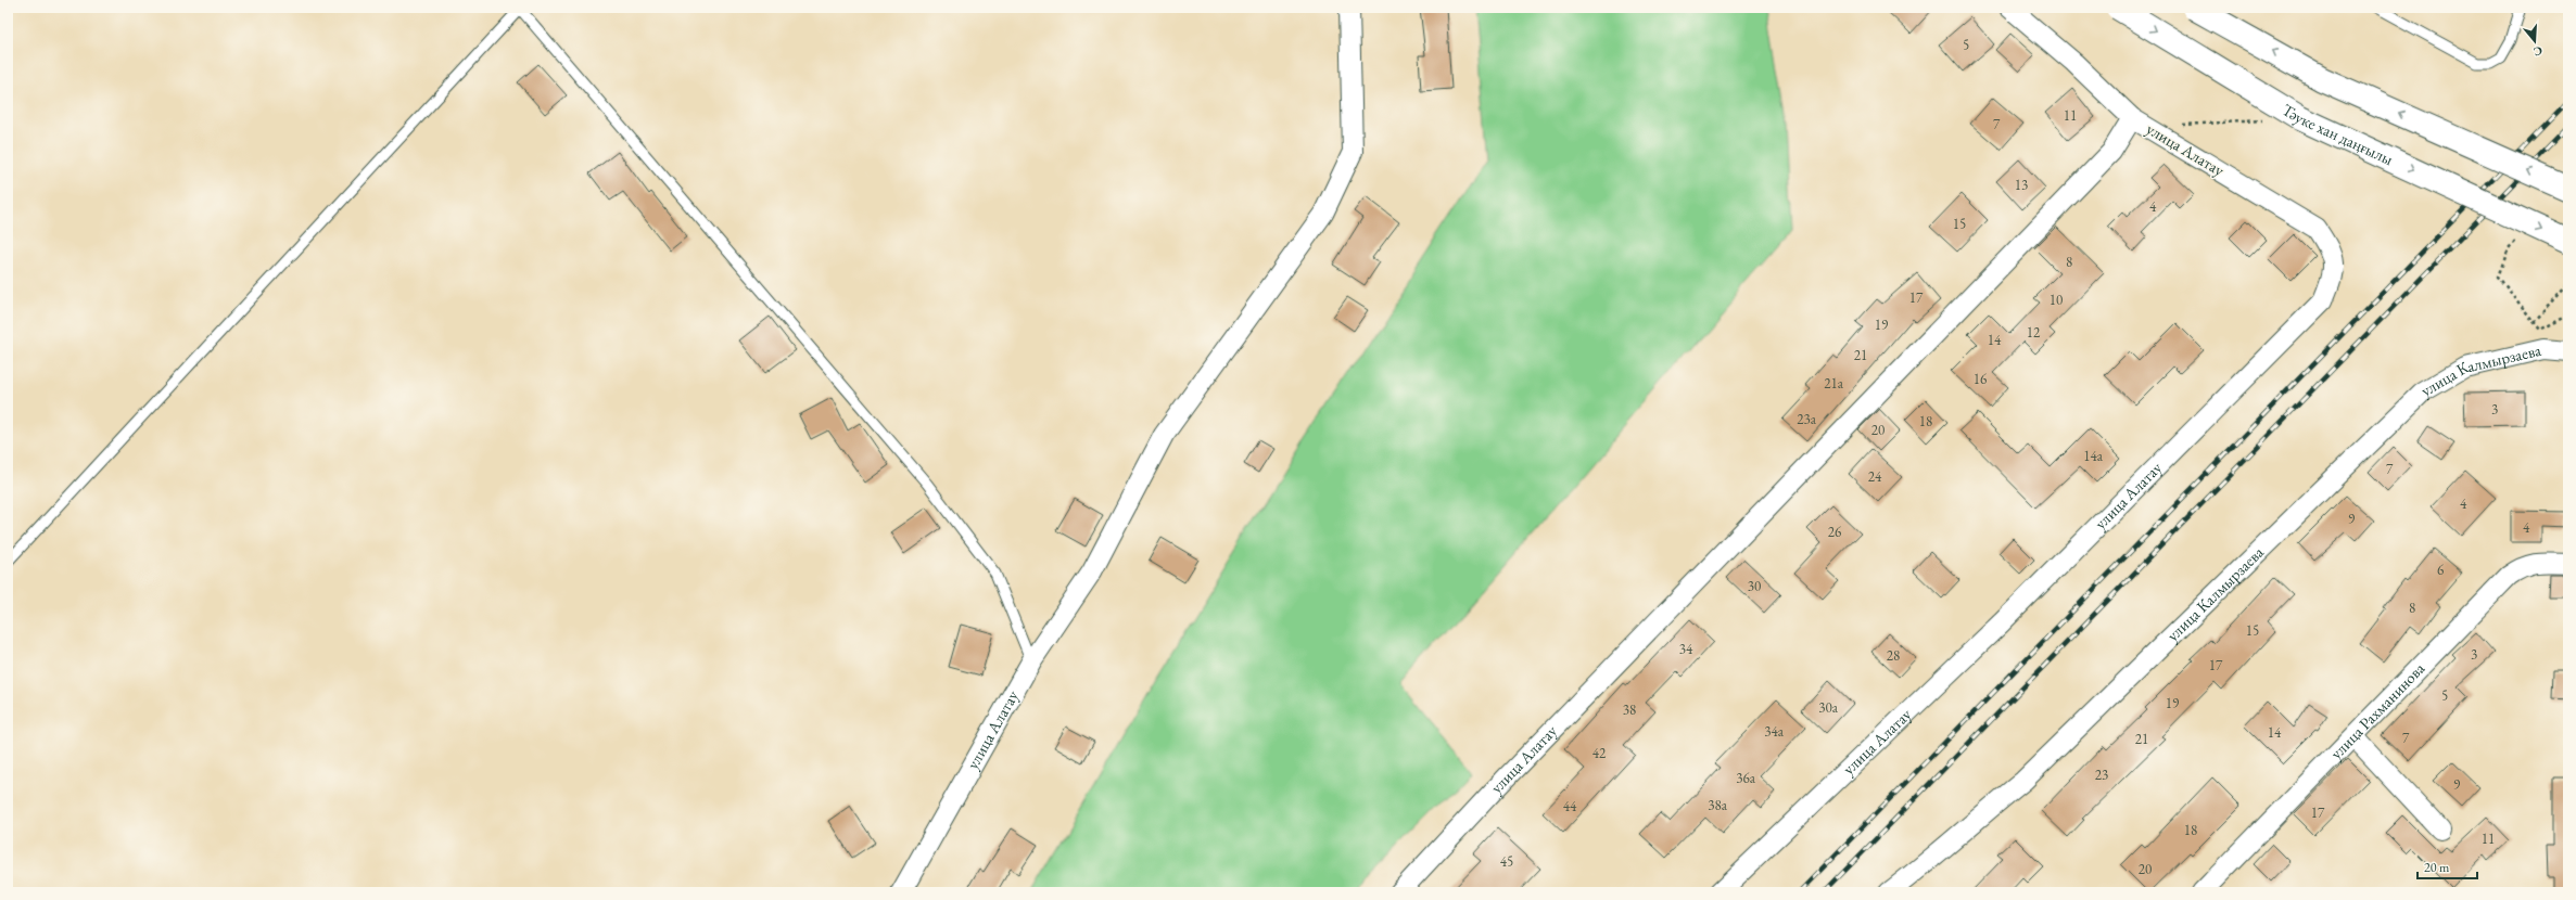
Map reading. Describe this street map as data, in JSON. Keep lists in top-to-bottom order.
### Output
{
  "streets": {
    "main road": ["Тәуке хан даңғылы"],
    "street": ["улица Алатау", "улица Калмырзаева", "улица Рахманинова"]
  },
  "house_numbers": [
    "5",
    "11",
    "7",
    "13",
    "4",
    "15",
    "8",
    "17",
    "10",
    "19",
    "12",
    "14",
    "21",
    "16",
    "21а",
    "3",
    "23а",
    "18",
    "20",
    "14а",
    "7",
    "24",
    "4",
    "9",
    "4",
    "26",
    "6",
    "30",
    "8",
    "15",
    "34",
    "3",
    "28",
    "17",
    "5",
    "19",
    "30а",
    "38",
    "34а",
    "14",
    "7",
    "21",
    "42",
    "23",
    "36а",
    "9",
    "38а",
    "44",
    "17",
    "18",
    "11",
    "45",
    "20"
  ],
  "scale_bar": "20 m",
  "north": "bottom"
}
